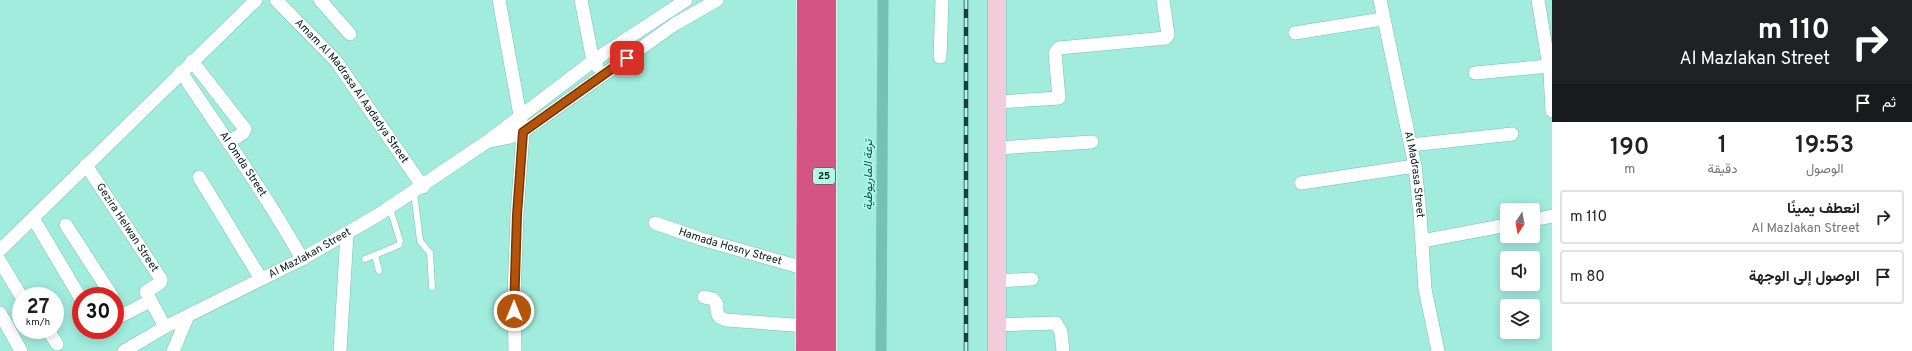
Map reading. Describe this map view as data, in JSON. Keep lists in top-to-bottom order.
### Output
{
  "streets": {
    "highway": ["25"],
    "street": [
      "Amam Al Madrasa Al Aadadya Street",
      "Al Omda Street",
      "Al Madrasa Street",
      "Gezira Helwan Street",
      "Hamada Hosny Street",
      "Al Mazlakan Street"
    ]
  },
  "crossings": [
    ["Amam Al Madrasa Al Aadadya Street", "Al Mazlakan Street"],
    ["Al Omda Street", "Al Mazlakan Street"],
    ["25", "Hamada Hosny Street"]
  ],
  "water": ["ترعة الماريوطية"],
  "north": "bottom",
  "page": {
    "turn": ["110 m", "Al Mazlakan Street"],
    "then": "ثم",
    "eta": [
      "19:53",
      "الوصول",
      "1",
      "دقيقة",
      "190",
      "m"
    ],
    "list": [
      {
        "name": "انعطف يمينًا",
        "note": "Al Mazlakan Street",
        "value": "110 m"
      },
      {
        "name": "الوصول إلى الوجهة",
        "value": "80 m"
      }
    ],
    "speed": "27 km/h",
    "limit": "30"
  }
}
